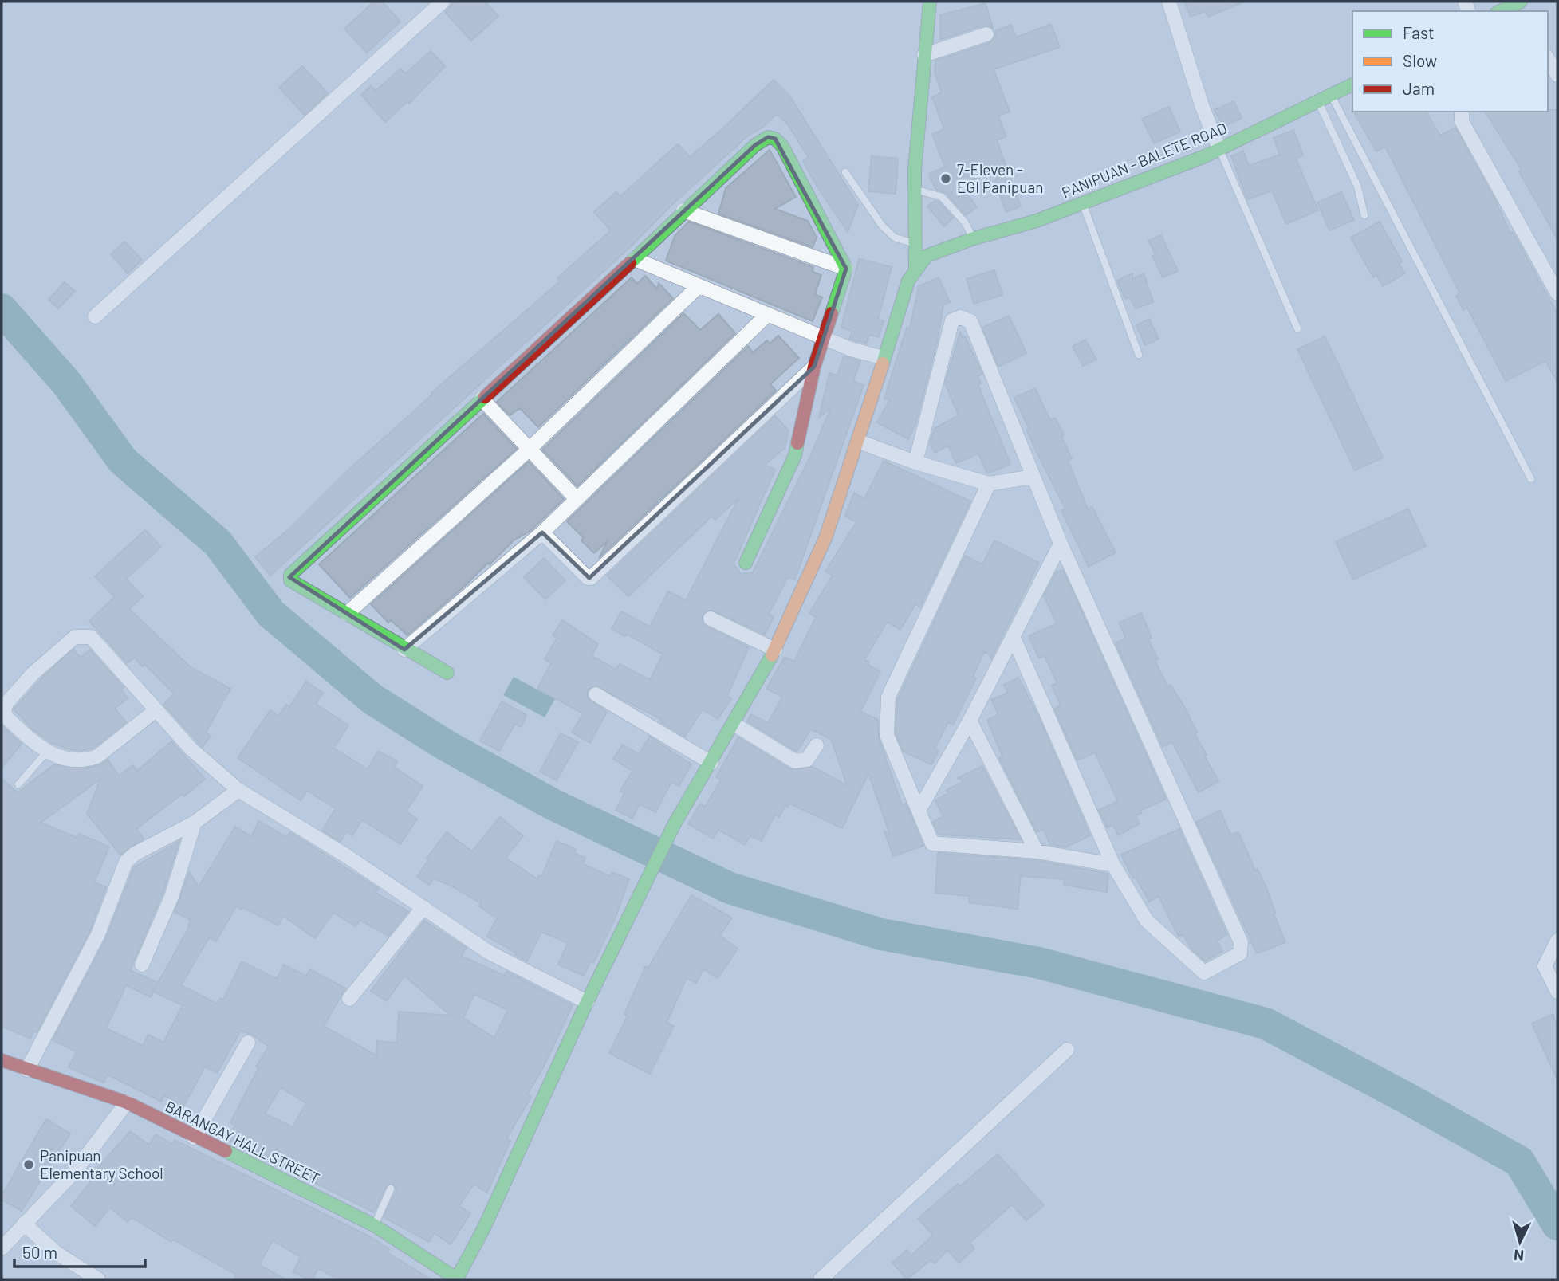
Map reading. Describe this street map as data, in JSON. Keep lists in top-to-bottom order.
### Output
{
  "streets": {
    "main road": ["PANIPUAN - BALETE ROAD", "BARANGAY HALL STREET"]
  },
  "places": ["7-Eleven - EGI Panipuan", "Panipuan Elementary School"],
  "legend": ["Fast", "Slow", "Jam"],
  "scale_bar": "50 m",
  "north": "bottom"
}
